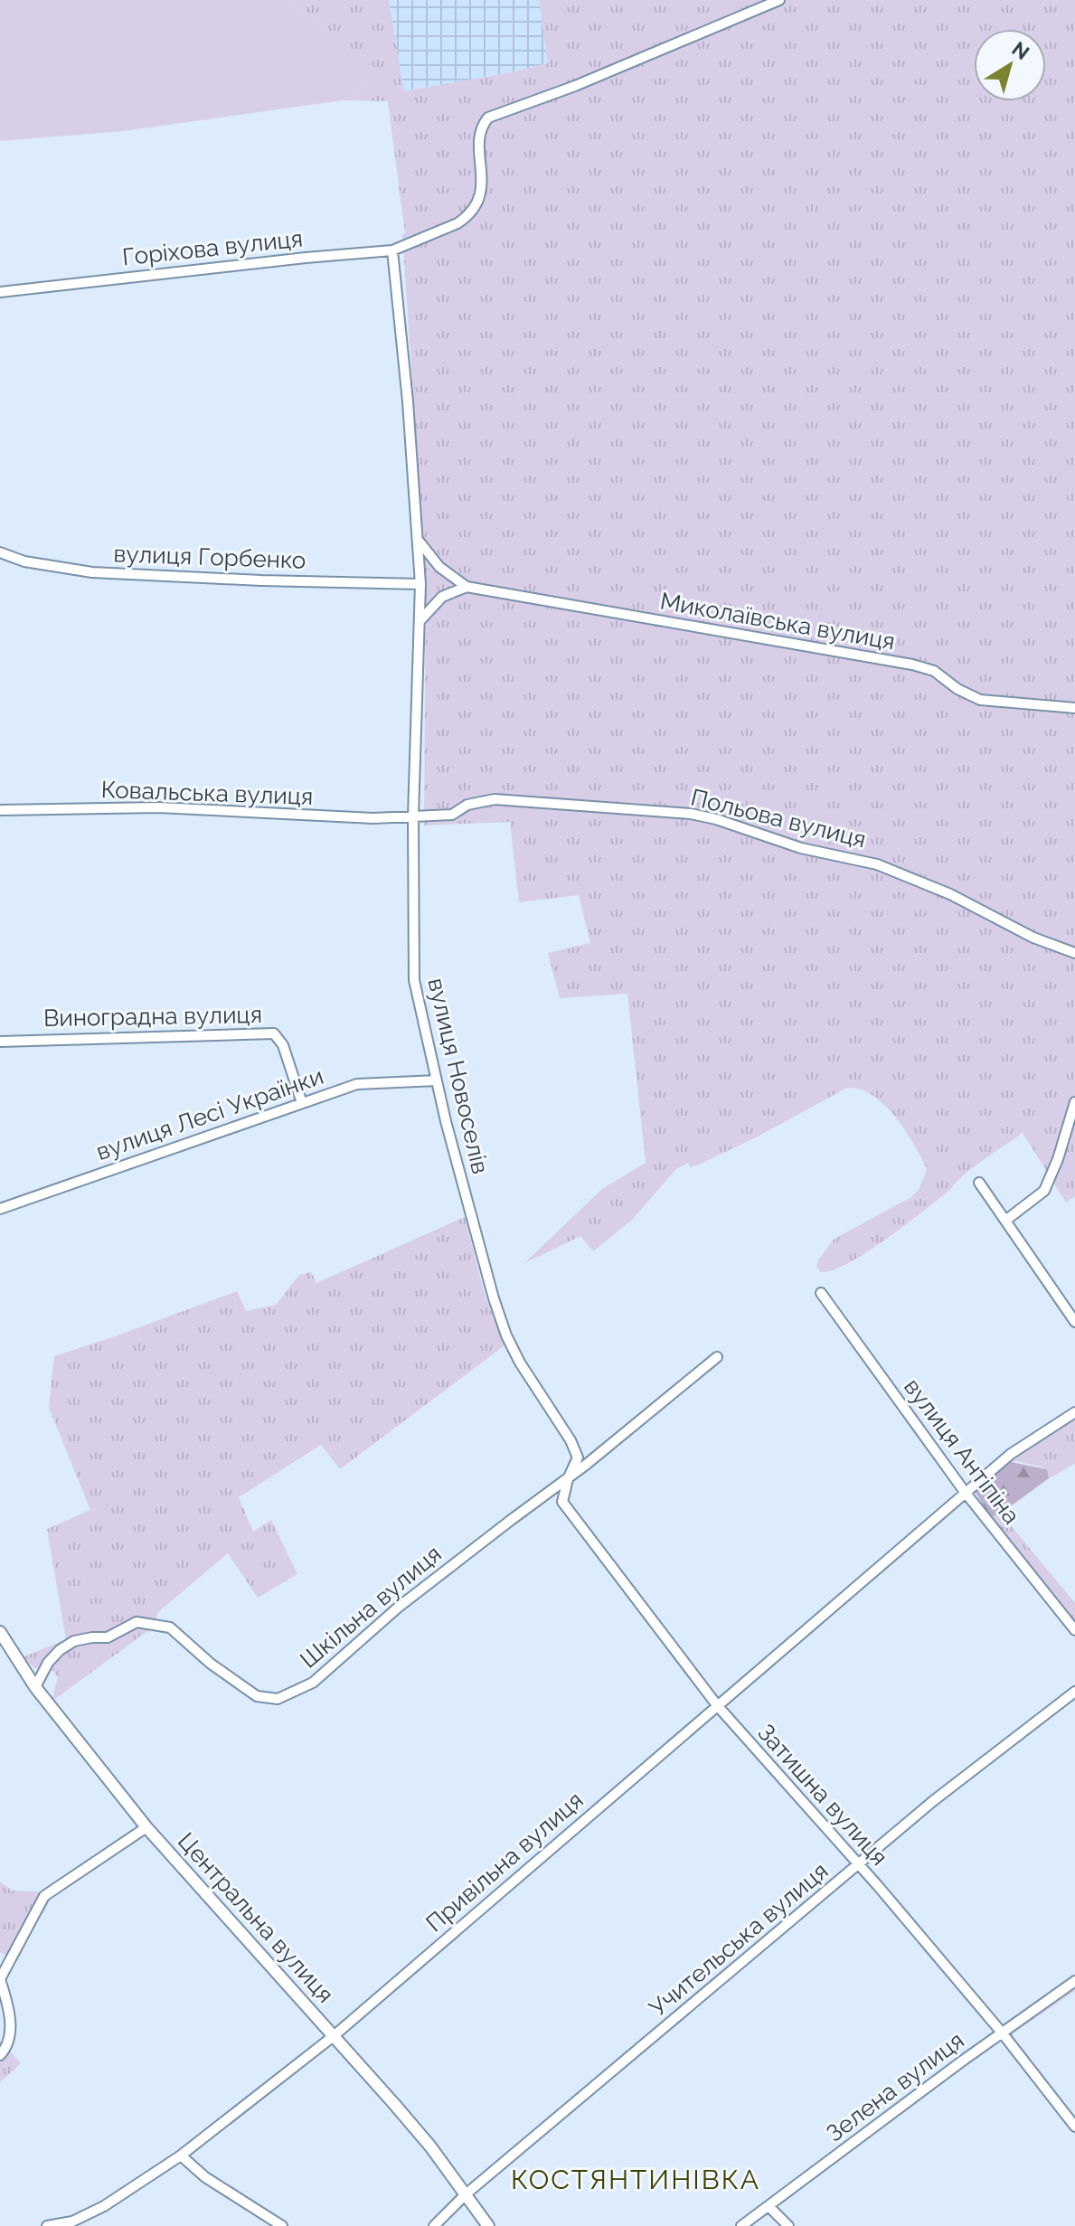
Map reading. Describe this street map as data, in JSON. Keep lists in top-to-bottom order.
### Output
{
  "streets": {
    "street": [
      "Горіхова вулиця",
      "вулиця Горбенко",
      "Миколаївська вулиця",
      "Ковальська вулиця",
      "Польова вулиця",
      "Виноградна вулиця",
      "вулиця Новоселів",
      "вулиця Лесі Українки",
      "вулиця Антіпіна",
      "Шкільна вулиця",
      "Затишна вулиця",
      "Привільна вулиця",
      "Центральна вулиця",
      "Учительська вулиця",
      "Зелена вулиця"
    ]
  },
  "crossings": [
    ["Горіхова вулиця", "вулиця Новоселів"],
    ["вулиця Горбенко", "вулиця Новоселів"],
    ["Миколаївська вулиця", "вулиця Новоселів"],
    ["Ковальська вулиця", "Польова вулиця"],
    ["Ковальська вулиця", "вулиця Новоселів"],
    ["Польова вулиця", "вулиця Новоселів"],
    ["Виноградна вулиця", "вулиця Лесі Українки"],
    ["вулиця Новоселів", "вулиця Лесі Українки"],
    ["вулиця Новоселів", "Шкільна вулиця"],
    ["вулиця Новоселів", "Затишна вулиця"],
    ["вулиця Антіпіна", "Привільна вулиця"],
    ["Шкільна вулиця", "Затишна вулиця"],
    ["Шкільна вулиця", "Центральна вулиця"],
    ["Затишна вулиця", "Привільна вулиця"],
    ["Затишна вулиця", "Учительська вулиця"],
    ["Затишна вулиця", "Зелена вулиця"],
    ["Привільна вулиця", "Центральна вулиця"],
    ["Центральна вулиця", "Учительська вулиця"]
  ],
  "districts": ["КОСТЯНТИНІВКА"],
  "north": "top right"
}
